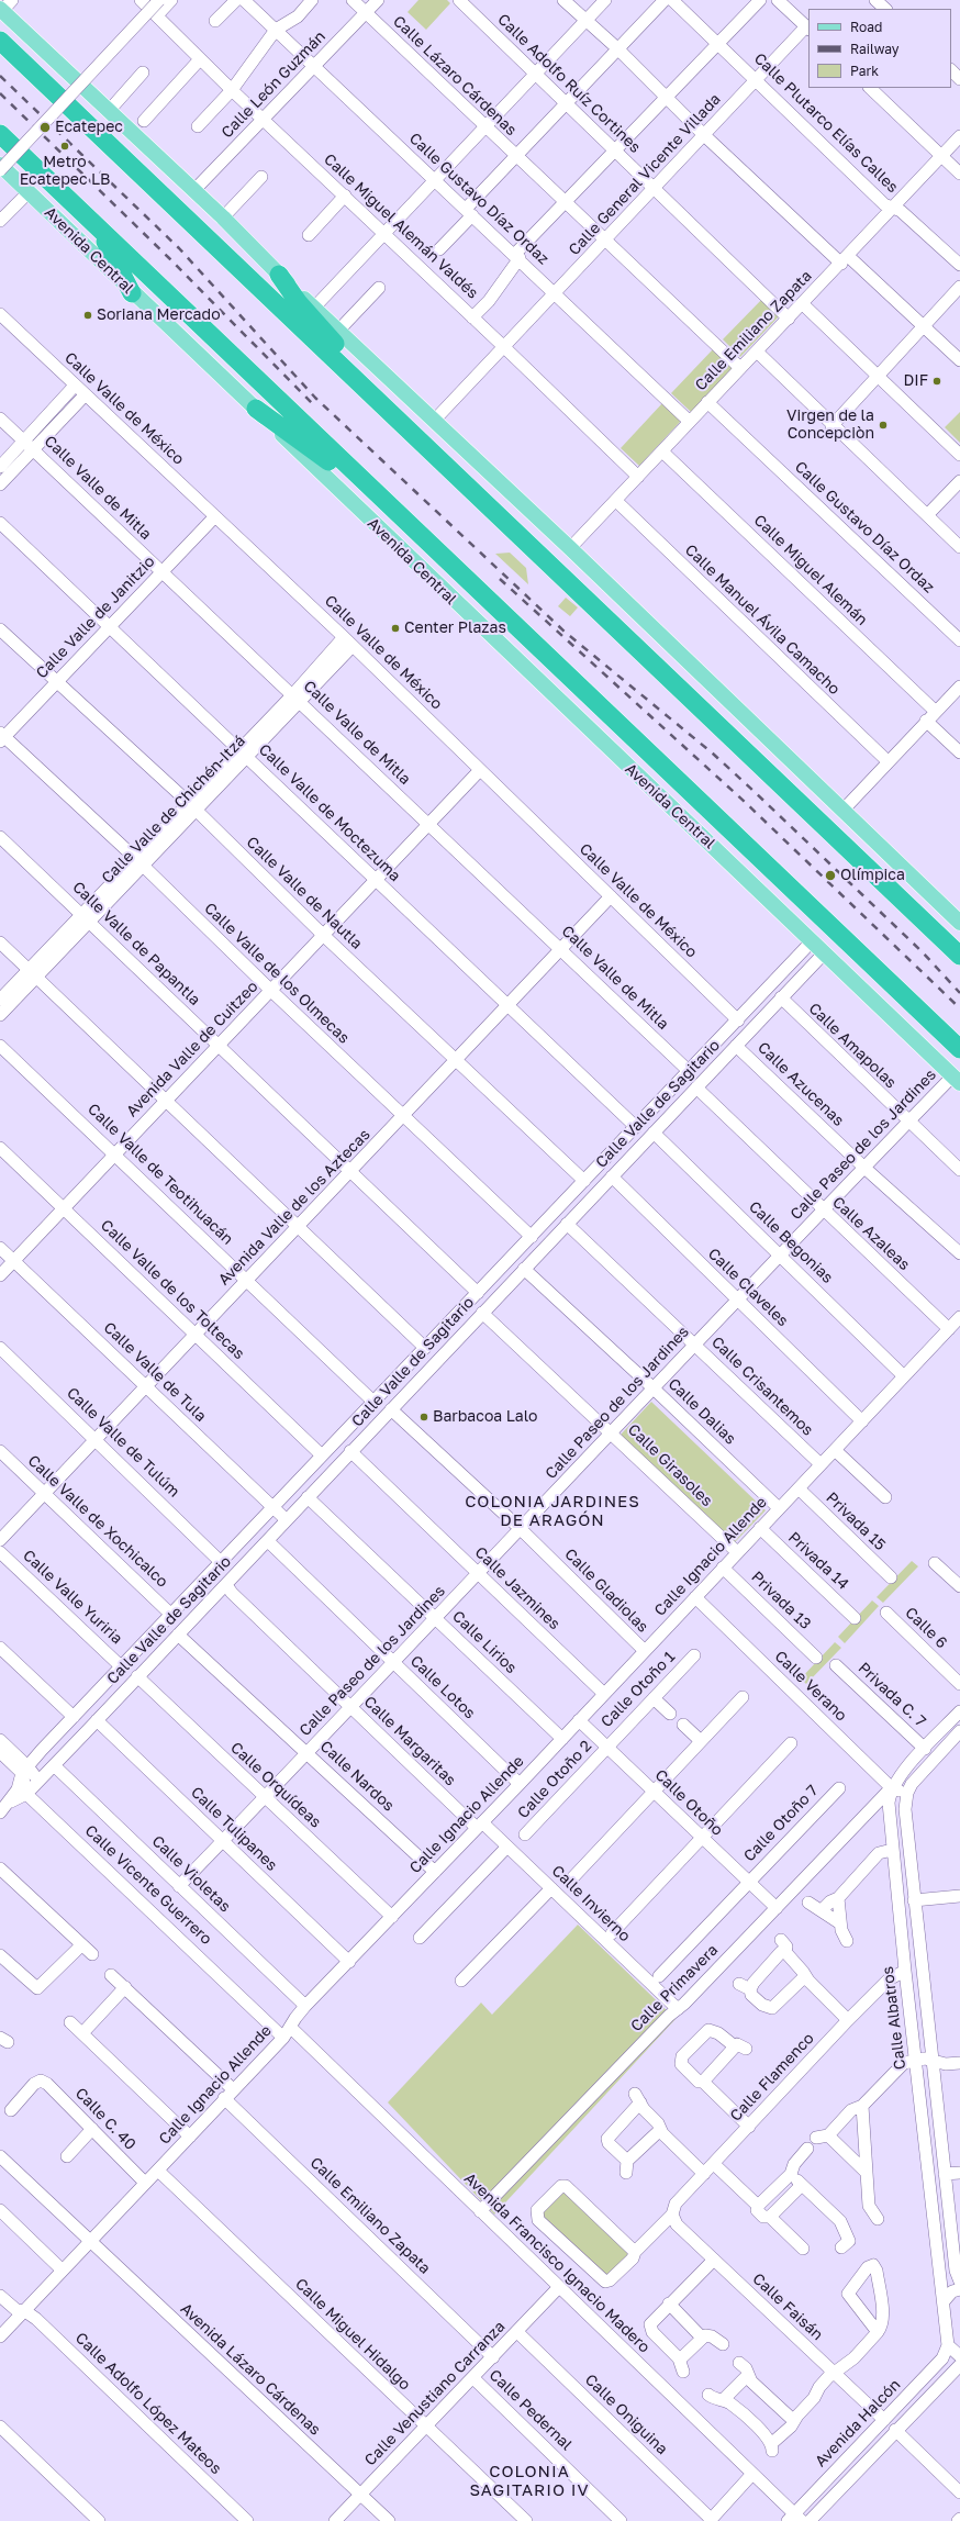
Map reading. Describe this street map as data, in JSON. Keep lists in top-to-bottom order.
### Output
{
  "streets": {
    "highway": ["Avenida Central"],
    "street": [
      "Calle Lázaro Cárdenas",
      "Calle Adolfo Ruíz Cortines",
      "Calle León Guzmán",
      "Calle Plutarco Elías Calles",
      "Calle General Vicente Villada",
      "Calle Gustavo Díaz Ordaz",
      "Calle Miguel Alemán Valdés",
      "Calle Emiliano Zapata",
      "Calle Valle de México",
      "Calle Valle de Mitla",
      "Calle Miguel Alemán",
      "Calle Valle de Janitzio",
      "Calle Manuel Ávila Camacho",
      "Calle Valle de Chichén-Itzá",
      "Calle Valle de Moctezuma",
      "Calle Valle de Nautla",
      "Calle Valle de Papantla",
      "Calle Valle de los Olmecas",
      "Calle Amapolas",
      "Avenida Valle de Cuitzeo",
      "Calle Azucenas",
      "Calle Valle de Sagitario",
      "Calle Paseo de los Jardines",
      "Calle Valle de Teotihuacán",
      "Avenida Valle de los Aztecas",
      "Calle Azaleas",
      "Calle Begonias",
      "Calle Claveles",
      "Calle Valle de los Toltecas",
      "Calle Valle de Tula",
      "Calle Crisantemos",
      "Calle Dalias",
      "Calle Valle de Tulúm",
      "Calle Girasoles",
      "Calle Valle de Xochicalco",
      "Privada 15",
      "Calle Ignacio Allende",
      "Privada 14",
      "Calle Jazmines",
      "Calle Gladiolas",
      "Calle Valle Yuriria",
      "Privada 13",
      "Calle 6",
      "Calle Lirios",
      "Calle Verano",
      "Calle Lotos",
      "Calle Otoño 1",
      "Privada C. 7",
      "Calle Margaritas",
      "Calle Nardos",
      "Calle Otoño 2",
      "Calle Orquídeas",
      "Calle Otoño",
      "Calle Otoño 7",
      "Calle Tulipanes",
      "Calle Violetas",
      "Calle Vicente Guerrero",
      "Calle Invierno",
      "Calle Primavera",
      "Calle Albatros",
      "Calle Flamenco",
      "Calle C. 40",
      "Avenida Francisco Ignacio Madero",
      "Calle Faisán",
      "Calle Miguel Hidalgo",
      "Avenida Lázaro Cárdenas",
      "Calle Venustiano Carranza",
      "Calle Adolfo López Mateos",
      "Calle Pedernal",
      "Calle Oniguina",
      "Avenida Halcón"
    ]
  },
  "crossings": [
    ["Calle Lázaro Cárdenas", "Calle León Guzmán"],
    ["Calle Lázaro Cárdenas", "Calle General Vicente Villada"],
    ["Calle Lázaro Cárdenas", "Calle Gustavo Díaz Ordaz"],
    ["Calle Lázaro Cárdenas", "Calle Emiliano Zapata"],
    ["Calle Adolfo Ruíz Cortines", "Calle General Vicente Villada"],
    ["Calle Adolfo Ruíz Cortines", "Calle Emiliano Zapata"],
    ["Calle León Guzmán", "Calle Gustavo Díaz Ordaz"],
    ["Calle León Guzmán", "Calle Miguel Alemán Valdés"],
    ["Calle Plutarco Elías Calles", "Calle General Vicente Villada"],
    ["Calle Plutarco Elías Calles", "Calle Emiliano Zapata"],
    ["Calle General Vicente Villada", "Calle Gustavo Díaz Ordaz"],
    ["Calle General Vicente Villada", "Calle Miguel Alemán Valdés"],
    ["Calle Gustavo Díaz Ordaz", "Calle Emiliano Zapata"],
    ["Calle Miguel Alemán Valdés", "Calle Emiliano Zapata"],
    ["Avenida Central", "Calle Valle de Sagitario"],
    ["Avenida Central", "Calle Paseo de los Jardines"],
    ["Calle Emiliano Zapata", "Calle Miguel Alemán"],
    ["Calle Emiliano Zapata", "Calle Manuel Ávila Camacho"],
    ["Calle Emiliano Zapata", "Calle Ignacio Allende"],
    ["Calle Emiliano Zapata", "Calle Venustiano Carranza"],
    ["Calle Valle de México", "Calle Valle de Janitzio"],
    ["Calle Valle de México", "Calle Valle de Chichén-Itzá"],
    ["Calle Valle de México", "Avenida Valle de Cuitzeo"],
    ["Calle Valle de México", "Calle Valle de Sagitario"],
    ["Calle Valle de México", "Avenida Valle de los Aztecas"],
    ["Calle Valle de Mitla", "Calle Valle de Janitzio"],
    ["Calle Valle de Mitla", "Calle Valle de Chichén-Itzá"],
    ["Calle Valle de Mitla", "Avenida Valle de Cuitzeo"],
    ["Calle Valle de Mitla", "Calle Valle de Sagitario"],
    ["Calle Valle de Mitla", "Avenida Valle de los Aztecas"],
    ["Calle Valle de Janitzio", "Calle Valle de Moctezuma"],
    ["Calle Valle de Janitzio", "Calle Valle de Nautla"],
    ["Calle Valle de Janitzio", "Calle Valle de los Olmecas"],
    ["Calle Valle de Chichén-Itzá", "Calle Valle de Moctezuma"],
    ["Calle Valle de Chichén-Itzá", "Calle Valle de Nautla"],
    ["Calle Valle de Chichén-Itzá", "Calle Valle de Papantla"],
    ["Calle Valle de Chichén-Itzá", "Calle Valle de los Olmecas"],
    ["Calle Valle de Moctezuma", "Avenida Valle de Cuitzeo"],
    ["Calle Valle de Moctezuma", "Calle Valle de Sagitario"],
    ["Calle Valle de Moctezuma", "Avenida Valle de los Aztecas"],
    ["Calle Valle de Nautla", "Avenida Valle de Cuitzeo"],
    ["Calle Valle de Nautla", "Calle Valle de Sagitario"],
    ["Calle Valle de Nautla", "Avenida Valle de los Aztecas"],
    ["Calle Valle de Papantla", "Avenida Valle de Cuitzeo"],
    ["Calle Valle de Papantla", "Calle Valle de Sagitario"],
    ["Calle Valle de Papantla", "Avenida Valle de los Aztecas"],
    ["Calle Valle de los Olmecas", "Avenida Valle de Cuitzeo"],
    ["Calle Valle de los Olmecas", "Calle Valle de Sagitario"],
    ["Calle Valle de los Olmecas", "Avenida Valle de los Aztecas"],
    ["Calle Amapolas", "Calle Valle de Sagitario"],
    ["Calle Amapolas", "Calle Paseo de los Jardines"],
    ["Avenida Valle de Cuitzeo", "Calle Valle de Teotihuacán"],
    ["Avenida Valle de Cuitzeo", "Calle Valle de los Toltecas"],
    ["Avenida Valle de Cuitzeo", "Calle Valle de Tula"],
    ["Calle Azucenas", "Calle Valle de Sagitario"],
    ["Calle Azucenas", "Calle Paseo de los Jardines"],
    ["Calle Valle de Sagitario", "Calle Valle de Teotihuacán"],
    ["Calle Valle de Sagitario", "Calle Azaleas"],
    ["Calle Valle de Sagitario", "Calle Begonias"],
    ["Calle Valle de Sagitario", "Calle Claveles"],
    ["Calle Valle de Sagitario", "Calle Valle de los Toltecas"],
    ["Calle Valle de Sagitario", "Calle Valle de Tula"],
    ["Calle Valle de Sagitario", "Calle Crisantemos"],
    ["Calle Valle de Sagitario", "Calle Dalias"],
    ["Calle Valle de Sagitario", "Calle Valle de Tulúm"],
    ["Calle Valle de Sagitario", "Calle Girasoles"],
    ["Calle Valle de Sagitario", "Calle Valle de Xochicalco"],
    ["Calle Valle de Sagitario", "Calle Jazmines"],
    ["Calle Valle de Sagitario", "Calle Gladiolas"],
    ["Calle Valle de Sagitario", "Calle Valle Yuriria"],
    ["Calle Valle de Sagitario", "Calle Lirios"],
    ["Calle Valle de Sagitario", "Calle Lotos"],
    ["Calle Valle de Sagitario", "Calle Margaritas"],
    ["Calle Valle de Sagitario", "Calle Nardos"],
    ["Calle Valle de Sagitario", "Calle Orquídeas"],
    ["Calle Valle de Sagitario", "Calle Tulipanes"],
    ["Calle Valle de Sagitario", "Calle Violetas"],
    ["Calle Valle de Sagitario", "Calle Vicente Guerrero"],
    ["Calle Paseo de los Jardines", "Calle Azaleas"],
    ["Calle Paseo de los Jardines", "Calle Begonias"],
    ["Calle Paseo de los Jardines", "Calle Claveles"],
    ["Calle Paseo de los Jardines", "Calle Crisantemos"],
    ["Calle Paseo de los Jardines", "Calle Dalias"],
    ["Calle Paseo de los Jardines", "Calle Girasoles"],
    ["Calle Paseo de los Jardines", "Calle Jazmines"],
    ["Calle Paseo de los Jardines", "Calle Gladiolas"],
    ["Calle Paseo de los Jardines", "Calle Lirios"],
    ["Calle Paseo de los Jardines", "Calle Lotos"],
    ["Calle Paseo de los Jardines", "Calle Margaritas"],
    ["Calle Paseo de los Jardines", "Calle Nardos"],
    ["Calle Paseo de los Jardines", "Calle Orquídeas"],
    ["Calle Paseo de los Jardines", "Calle Tulipanes"],
    ["Calle Paseo de los Jardines", "Calle Violetas"],
    ["Calle Valle de Teotihuacán", "Avenida Valle de los Aztecas"],
    ["Avenida Valle de los Aztecas", "Calle Valle de los Toltecas"],
    ["Avenida Valle de los Aztecas", "Calle Valle de Tula"],
    ["Avenida Valle de los Aztecas", "Calle Valle de Tulúm"],
    ["Avenida Valle de los Aztecas", "Calle Valle de Xochicalco"],
    ["Calle Azaleas", "Calle Ignacio Allende"],
    ["Calle Begonias", "Calle Ignacio Allende"],
    ["Calle Claveles", "Calle Ignacio Allende"],
    ["Calle Crisantemos", "Calle Ignacio Allende"],
    ["Calle Dalias", "Calle Ignacio Allende"],
    ["Calle Girasoles", "Calle Ignacio Allende"],
    ["Privada 15", "Calle Ignacio Allende"],
    ["Calle Ignacio Allende", "Privada 14"],
    ["Calle Ignacio Allende", "Calle Jazmines"],
    ["Calle Ignacio Allende", "Calle Gladiolas"],
    ["Calle Ignacio Allende", "Privada 13"],
    ["Calle Ignacio Allende", "Calle Lirios"],
    ["Calle Ignacio Allende", "Calle Verano"],
    ["Calle Ignacio Allende", "Calle Lotos"],
    ["Calle Ignacio Allende", "Calle Margaritas"],
    ["Calle Ignacio Allende", "Calle Nardos"],
    ["Calle Ignacio Allende", "Calle Orquídeas"],
    ["Calle Ignacio Allende", "Calle Otoño"],
    ["Calle Ignacio Allende", "Calle Tulipanes"],
    ["Calle Ignacio Allende", "Calle Violetas"],
    ["Calle Ignacio Allende", "Calle Vicente Guerrero"],
    ["Calle Ignacio Allende", "Calle Invierno"],
    ["Calle Ignacio Allende", "Calle C. 40"],
    ["Calle Ignacio Allende", "Avenida Francisco Ignacio Madero"],
    ["Calle Ignacio Allende", "Calle Miguel Hidalgo"],
    ["Calle Ignacio Allende", "Avenida Lázaro Cárdenas"],
    ["Calle Ignacio Allende", "Calle Adolfo López Mateos"],
    ["Calle Verano", "Calle Primavera"],
    ["Calle Verano", "Calle Albatros"],
    ["Calle Otoño 1", "Calle Otoño 2"],
    ["Calle Otoño 1", "Calle Otoño"],
    ["Privada C. 7", "Calle Albatros"],
    ["Calle Margaritas", "Calle Invierno"],
    ["Calle Otoño 2", "Calle Otoño"],
    ["Calle Otoño", "Calle Otoño 7"],
    ["Calle Otoño", "Calle Primavera"],
    ["Calle Vicente Guerrero", "Avenida Francisco Ignacio Madero"],
    ["Calle Invierno", "Calle Primavera"],
    ["Calle Primavera", "Calle Albatros"],
    ["Calle Primavera", "Avenida Francisco Ignacio Madero"],
    ["Calle Albatros", "Calle Flamenco"],
    ["Calle Albatros", "Avenida Halcón"],
    ["Calle Flamenco", "Calle Faisán"],
    ["Avenida Francisco Ignacio Madero", "Calle Venustiano Carranza"],
    ["Avenida Francisco Ignacio Madero", "Avenida Halcón"],
    ["Calle Faisán", "Avenida Halcón"],
    ["Calle Miguel Hidalgo", "Calle Venustiano Carranza"],
    ["Avenida Lázaro Cárdenas", "Calle Venustiano Carranza"],
    ["Calle Venustiano Carranza", "Calle Pedernal"],
    ["Calle Venustiano Carranza", "Calle Oniguina"]
  ],
  "districts": ["COLONIA JARDINES DE ARAGÓN", "COLONIA SAGITARIO IV"],
  "places": [
    "Ecatepec",
    "Metro Ecatepec LB",
    "Soriana Mercado",
    "DIF",
    "Virgen de la Concepciòn",
    "Center Plazas",
    "Olímpica",
    "Barbacoa Lalo"
  ],
  "legend": ["Road", "Railway", "Park"]
}
